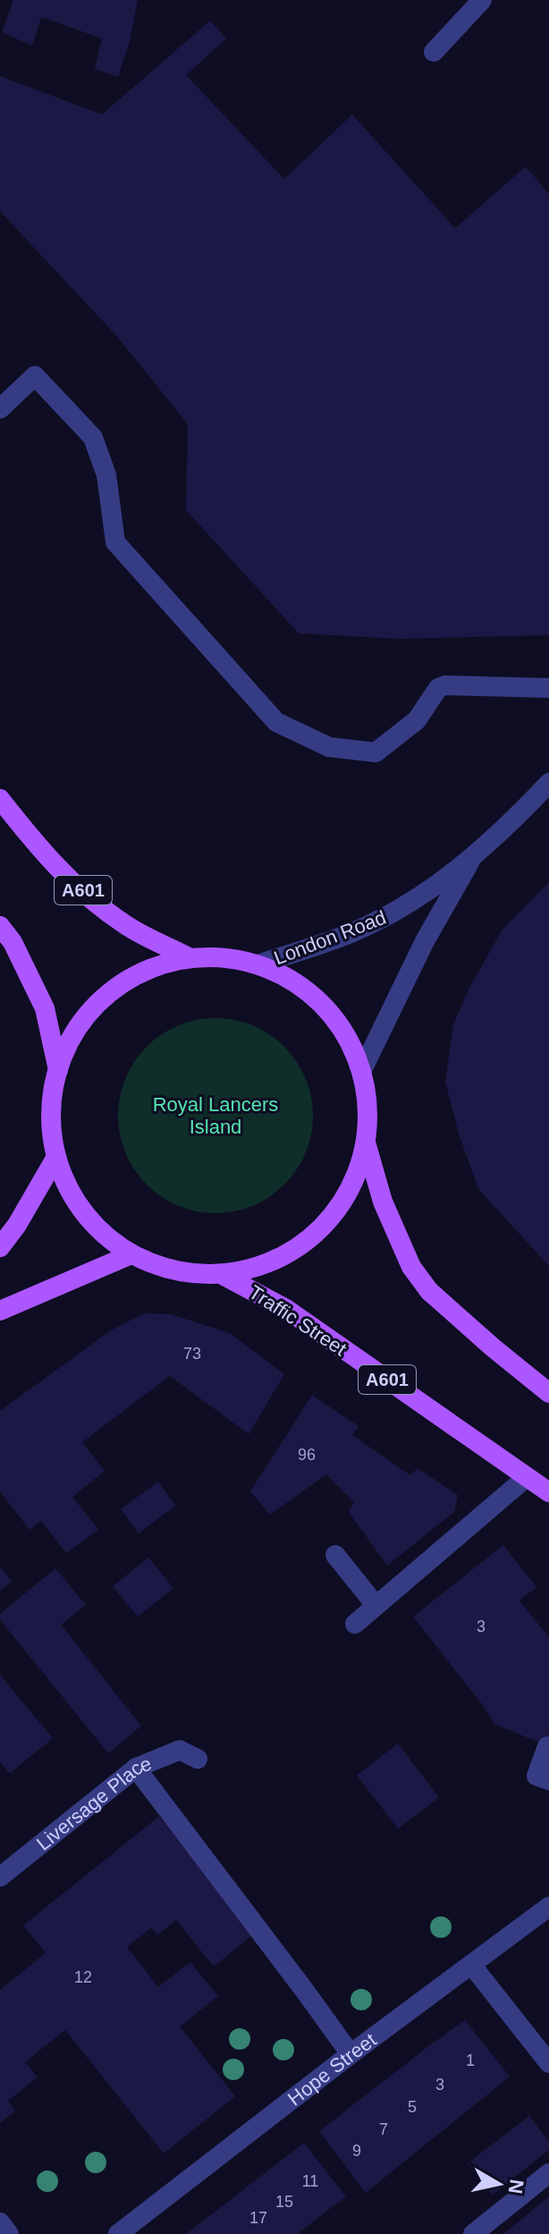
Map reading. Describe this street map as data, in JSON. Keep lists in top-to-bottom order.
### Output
{
  "streets": {
    "main road": ["A601", "Traffic Street"],
    "street": ["London Road", "Liversage Place", "Hope Street"]
  },
  "crossings": [
    ["A601", "London Road"],
    ["A601", "Traffic Street"]
  ],
  "parks": ["Royal Lancers Island"],
  "house_numbers": [
    "73",
    "96",
    "3",
    "12",
    "1",
    "3",
    "5",
    "7",
    "9",
    "11",
    "15",
    "17"
  ],
  "north": "right"
}
